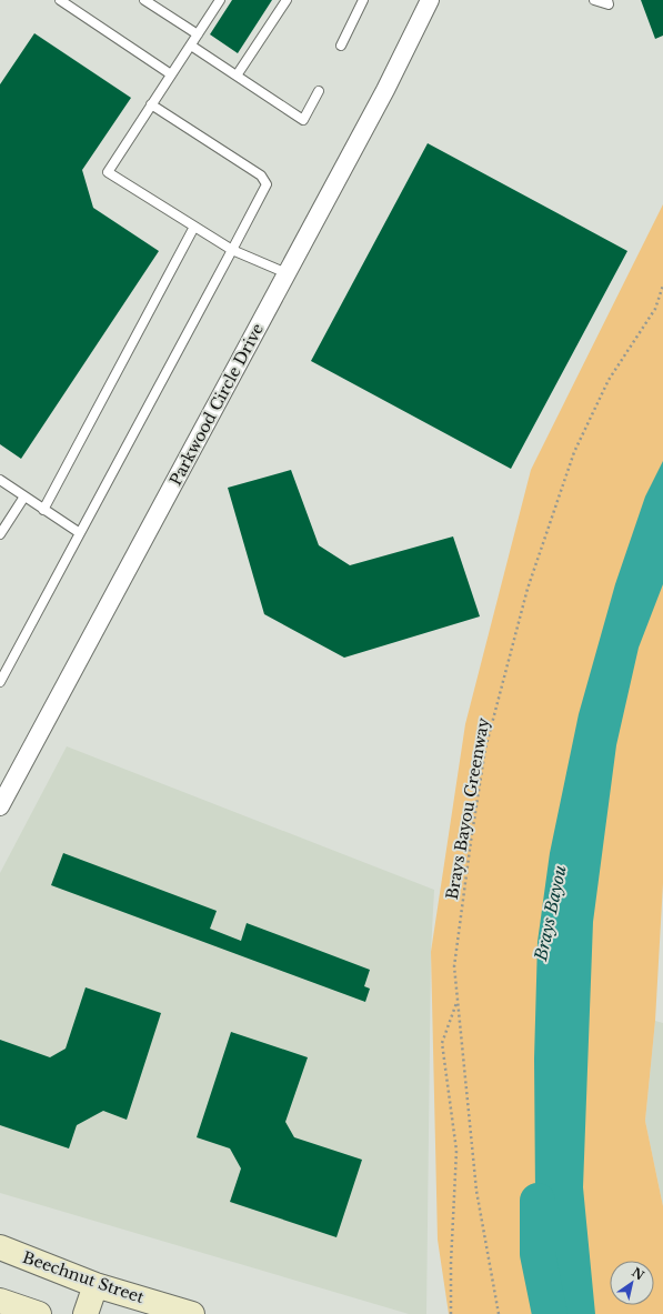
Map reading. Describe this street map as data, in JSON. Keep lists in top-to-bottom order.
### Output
{
  "streets": {
    "main road": ["Beechnut Street"],
    "street": ["Parkwood Circle Drive"],
    "path": ["Brays Bayou Greenway"]
  },
  "water": ["Brays Bayou"],
  "north": "top right"
}
